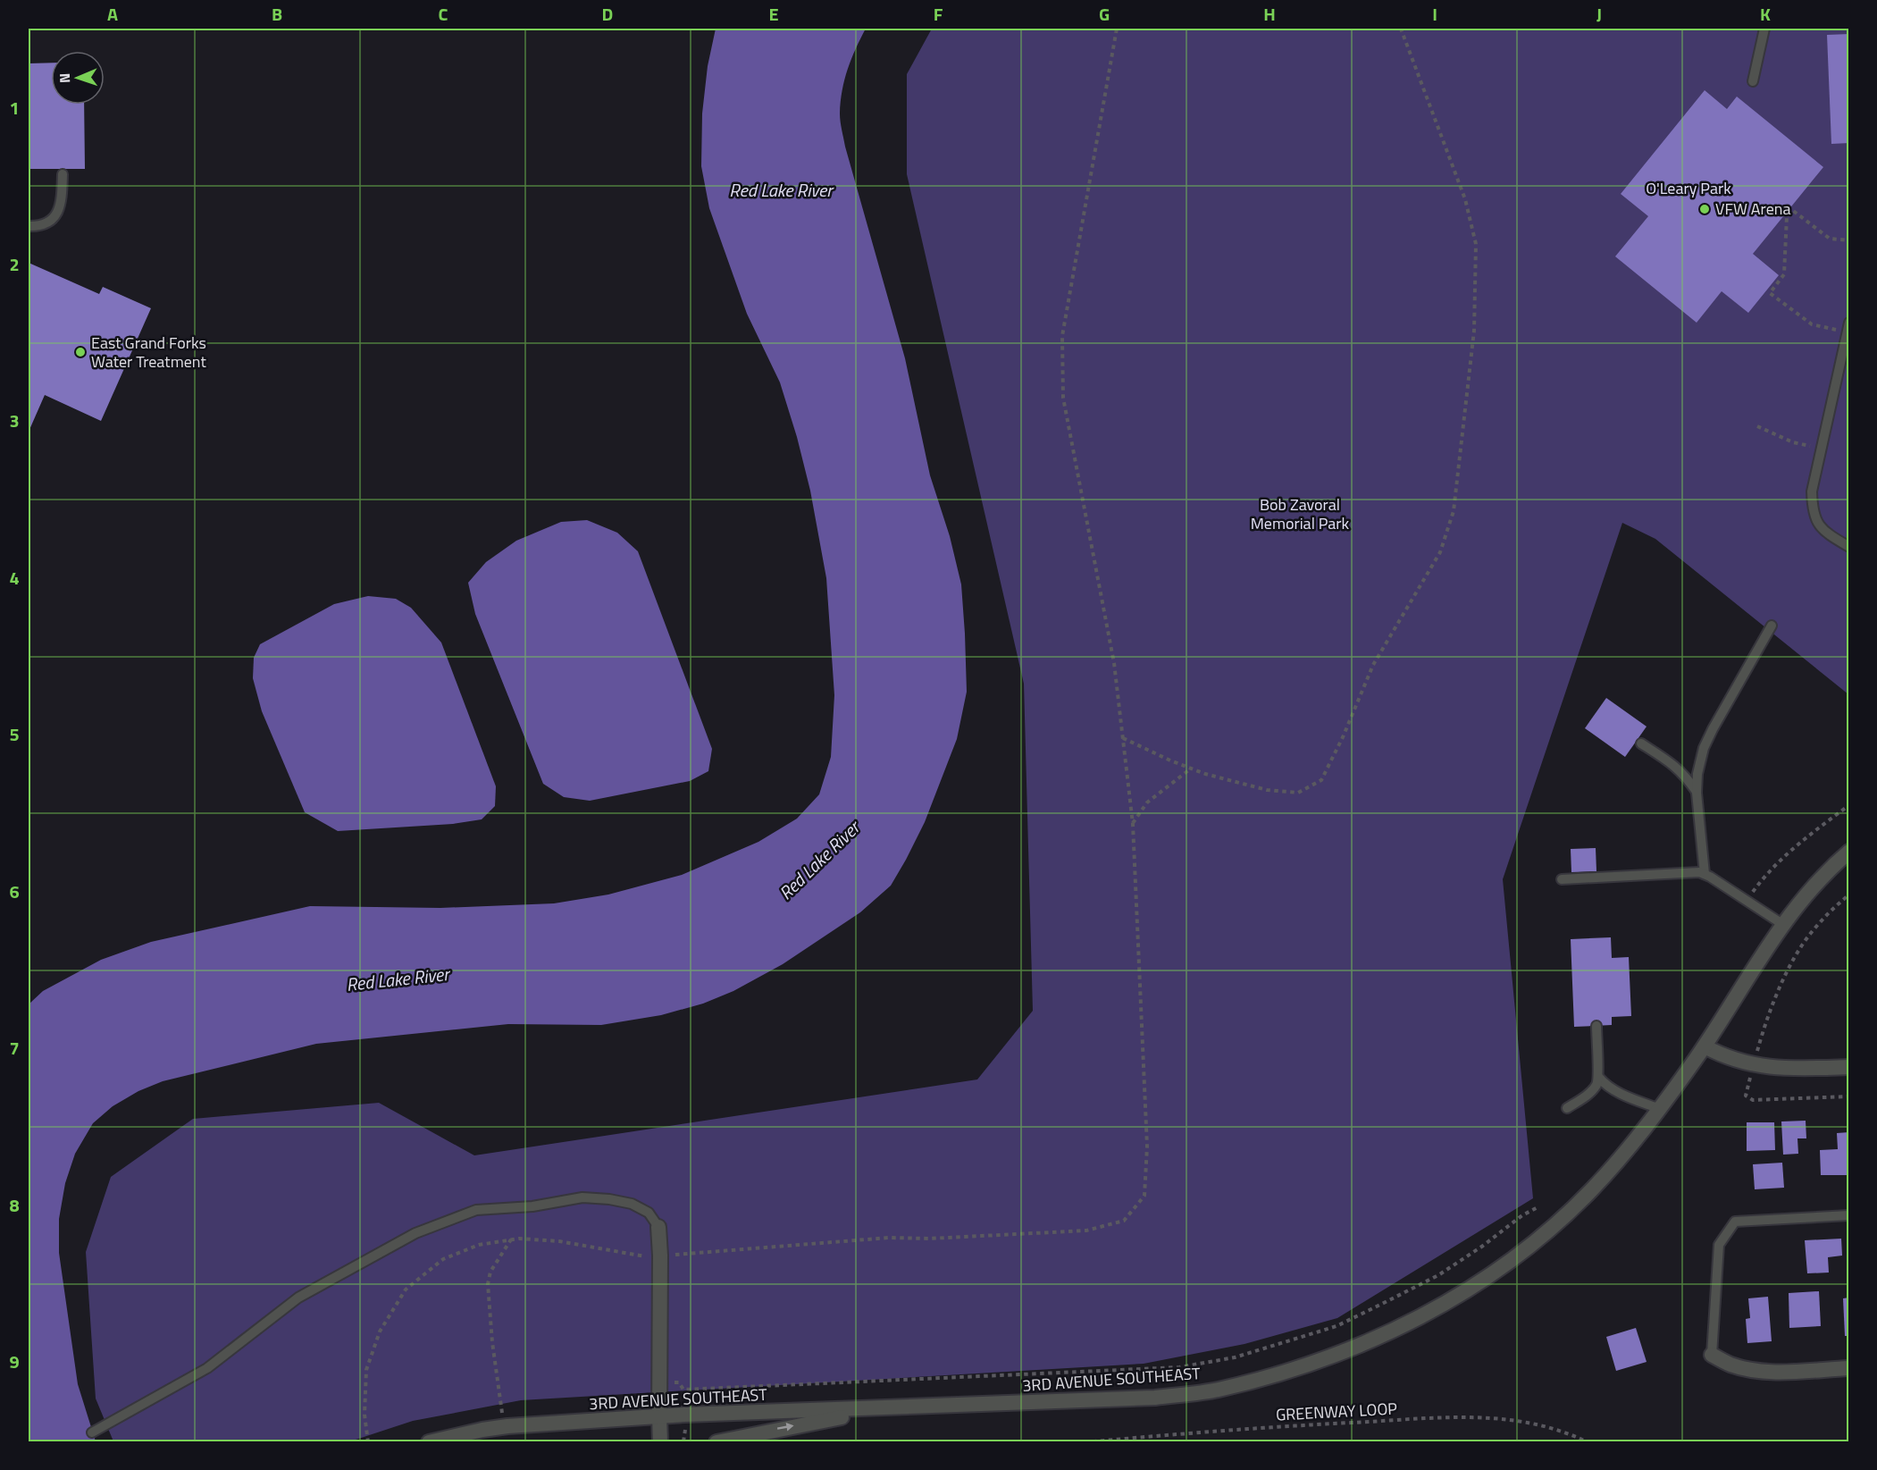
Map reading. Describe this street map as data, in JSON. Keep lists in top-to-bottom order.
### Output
{
  "streets": {
    "street": ["3RD AVENUE SOUTHEAST"],
    "path": ["GREENWAY LOOP"]
  },
  "water": ["Red Lake River"],
  "parks": ["O'Leary Park", "Bob Zavoral Memorial Park"],
  "places": ["VFW Arena", "East Grand Forks Water Treatment"],
  "north": "left",
  "grid": {
    "columns": [
      "A",
      "B",
      "C",
      "D",
      "E",
      "F",
      "G",
      "H",
      "I",
      "J",
      "K"
    ],
    "rows": [
      "1",
      "2",
      "3",
      "4",
      "5",
      "6",
      "7",
      "8",
      "9"
    ]
  }
}
